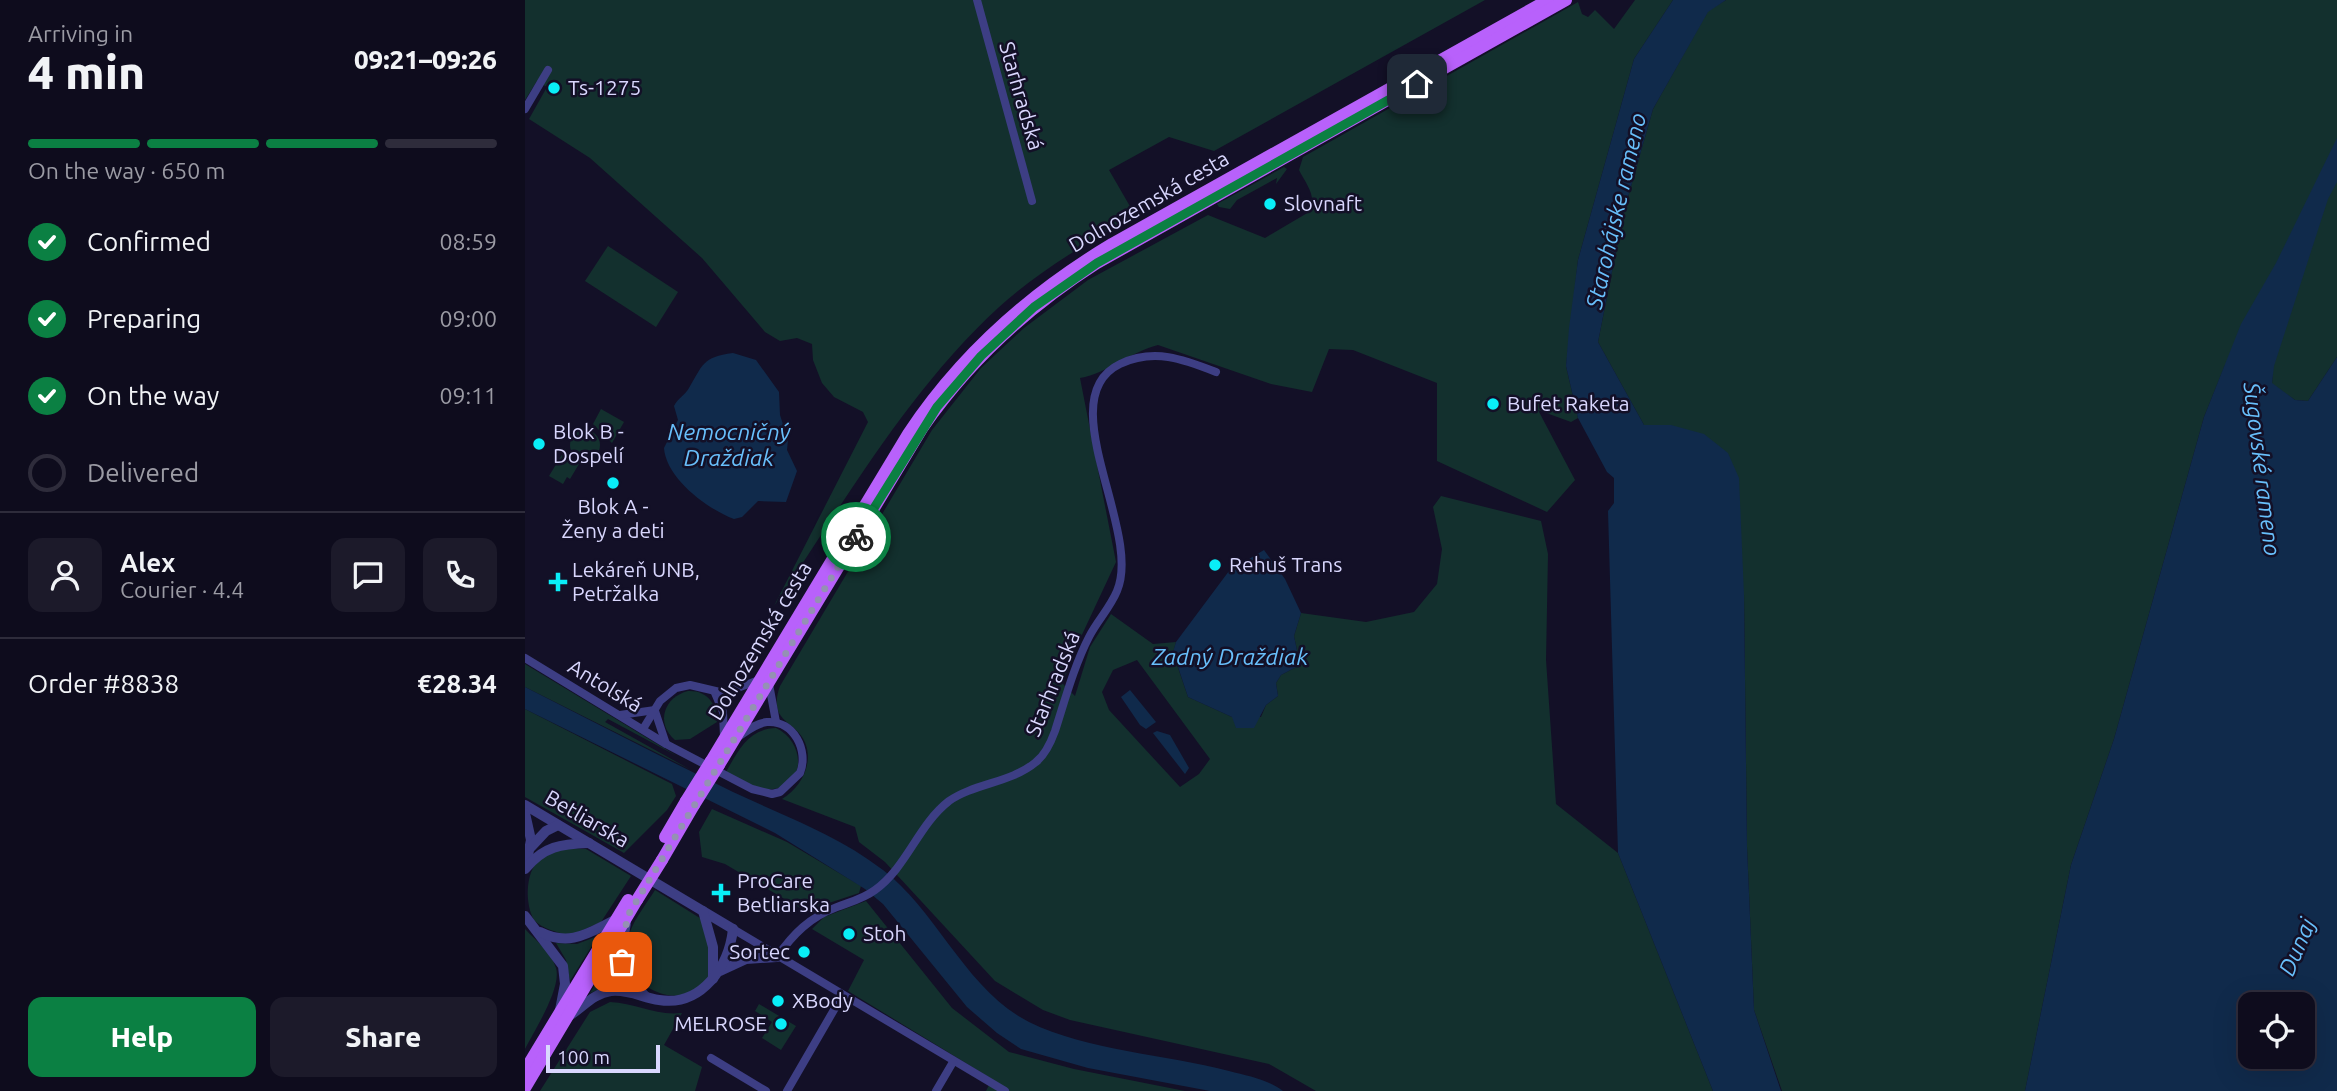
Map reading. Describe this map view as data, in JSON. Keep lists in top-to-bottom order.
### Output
{
  "streets": {
    "main road": ["Dolnozemská cesta"],
    "street": ["Starhradská", "Antolská", "Betliarska"]
  },
  "crossings": [
    ["Starhradská", "Betliarska"]
  ],
  "water": [
    "Starohájske rameno",
    "Nemocničný Draždiak",
    "Šugovské rameno",
    "Zadný Draždiak",
    "Dunaj"
  ],
  "places": {
    "other": [
      "Ts-1275",
      "Slovnaft",
      "Bufet Raketa",
      "Blok B - Dospelí",
      "Blok A - Ženy a deti",
      "Rehuš Trans",
      "Stoh",
      "Sortec",
      "XBody",
      "MELROSE"
    ],
    "health": ["Lekáreň UNB, Petržalka", "ProCare Betliarska"]
  },
  "scale_bar": "100 m",
  "page": {
    "heading": ["4 min", "Arriving in", "09:21–09:26"],
    "panel": [
      "Alex",
      "Courier · 4.4",
      "Order #8838",
      "€28.34"
    ],
    "bar": "On the way · 650 m",
    "list": [
      ["Confirmed", "08:59"],
      ["Preparing", "09:00"],
      ["On the way", "09:11"],
      "Delivered"
    ],
    "buttons": ["Help", "Share"],
    "scale": "100 m"
  }
}
